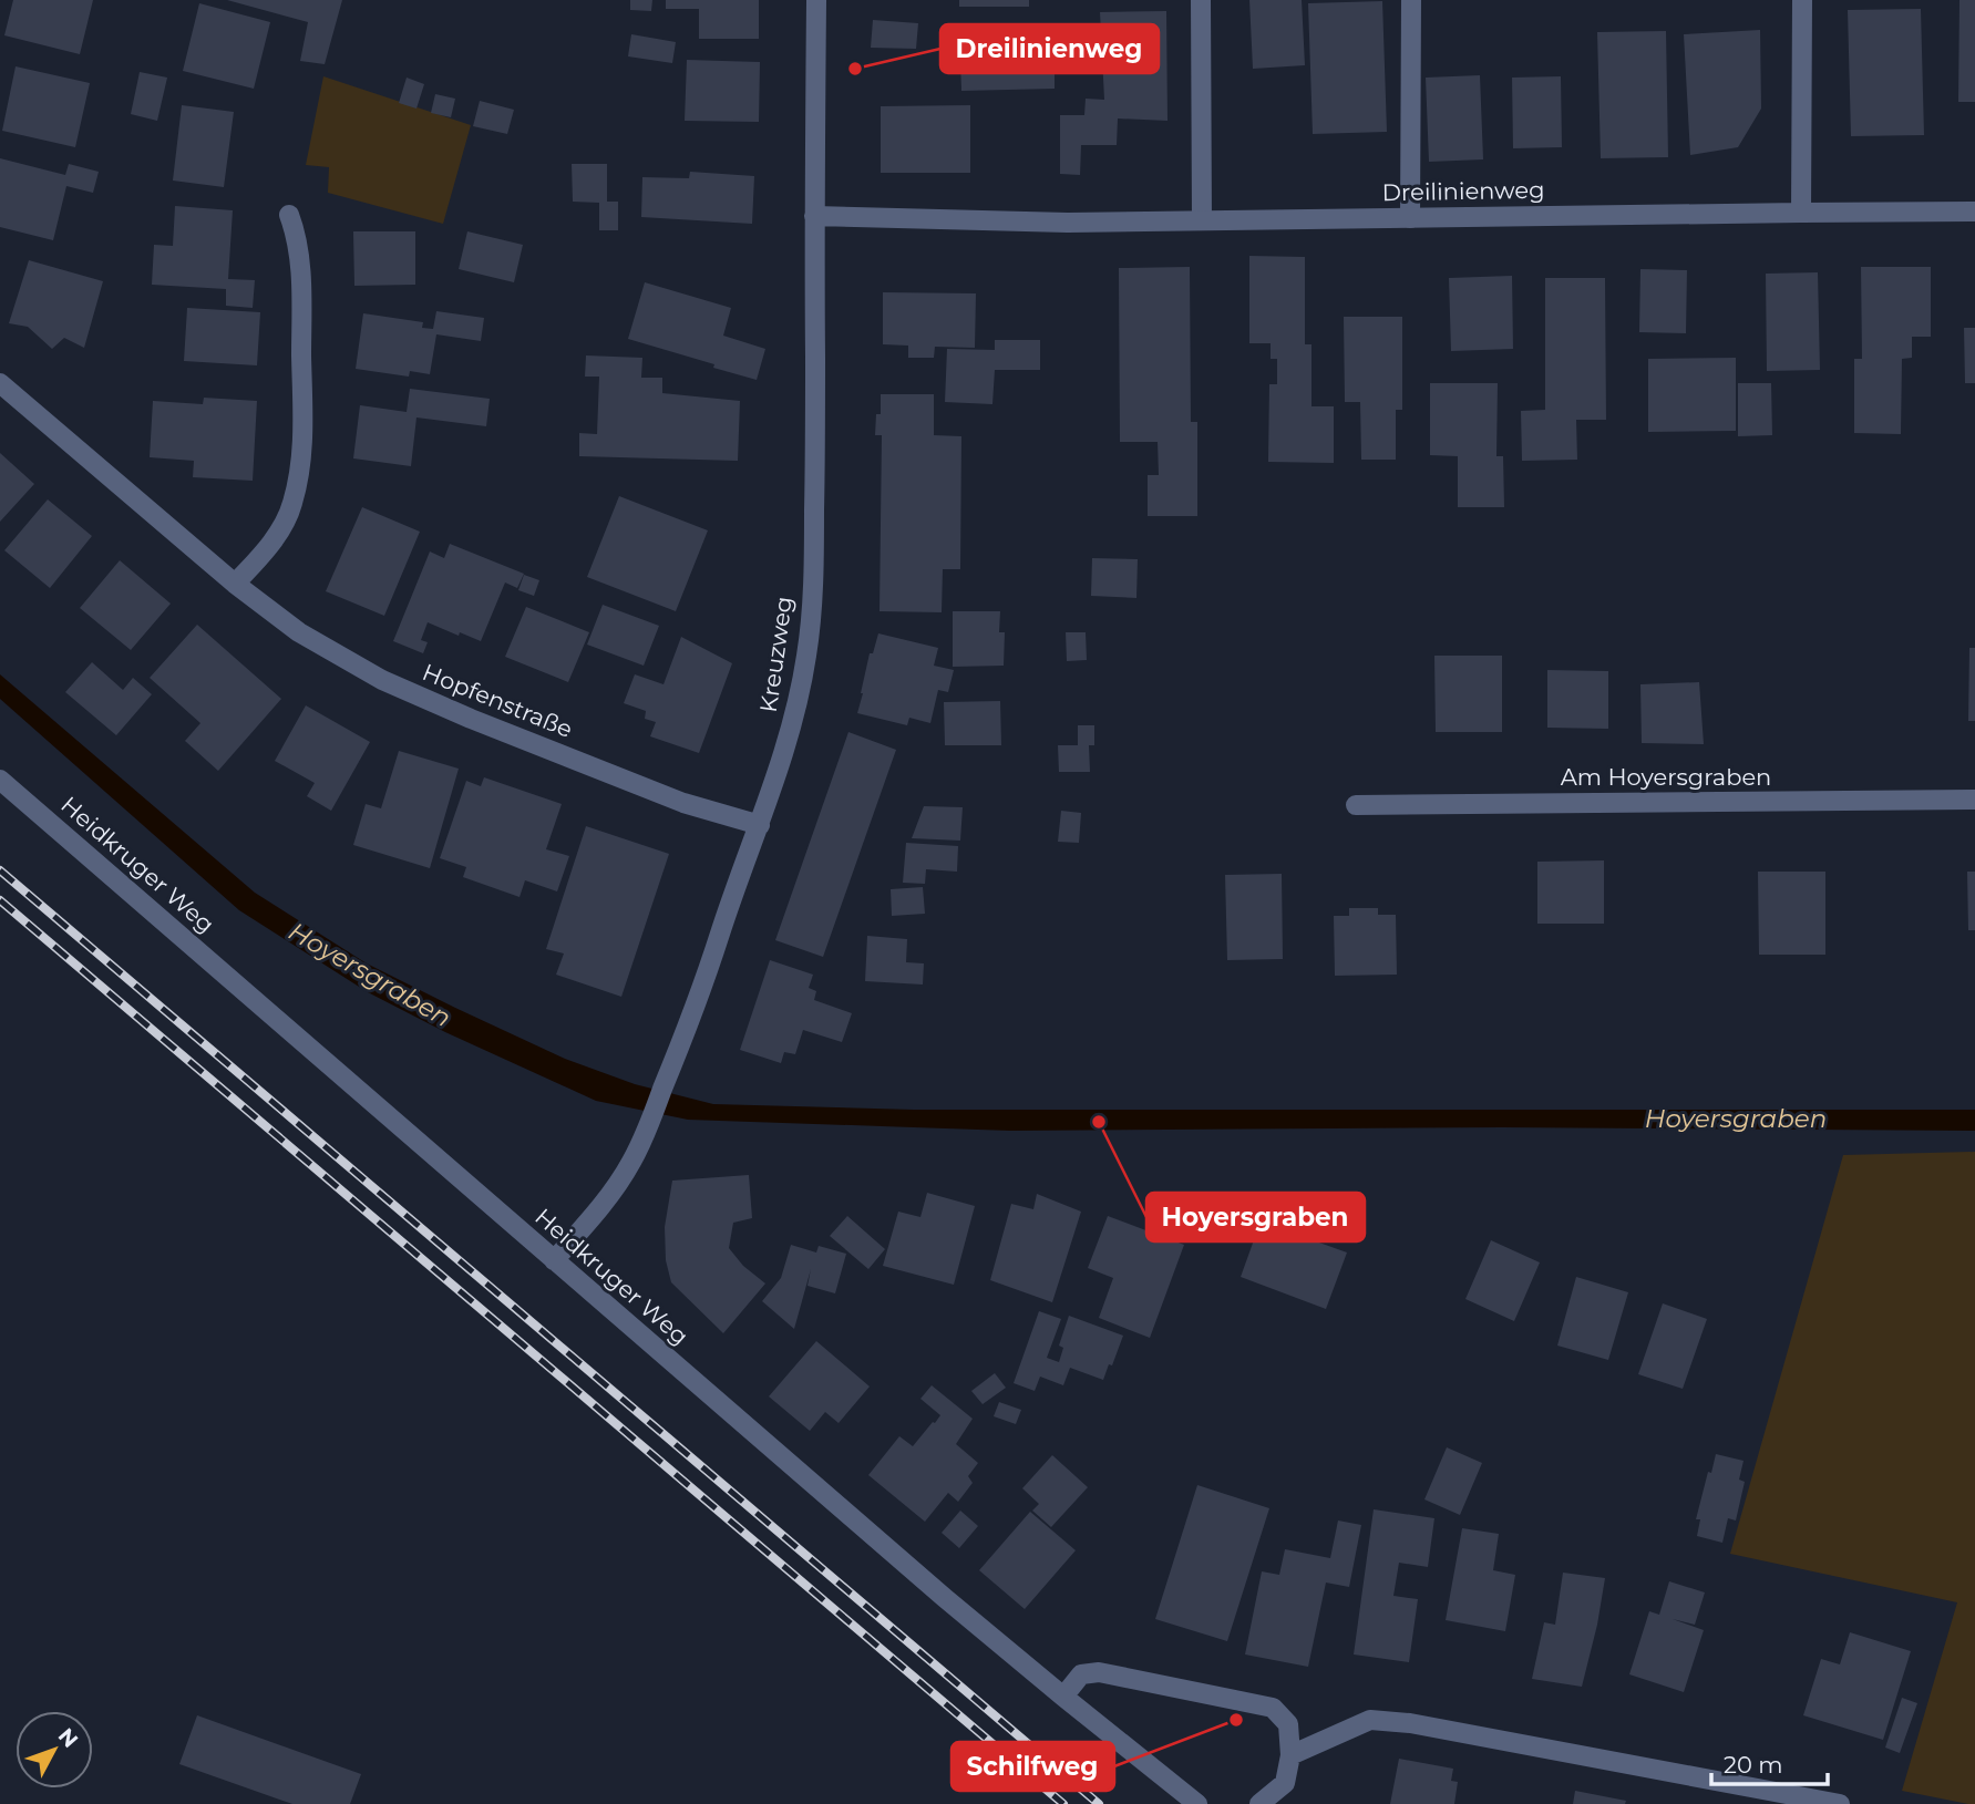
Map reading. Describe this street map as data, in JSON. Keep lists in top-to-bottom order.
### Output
{
  "streets": {
    "street": [
      "Dreilinienweg",
      "Kreuzweg",
      "Hopfenstraße",
      "Am Hoyersgraben",
      "Heidkruger Weg"
    ]
  },
  "crossings": [
    ["Dreilinienweg", "Kreuzweg"],
    ["Kreuzweg", "Hopfenstraße"],
    ["Kreuzweg", "Heidkruger Weg"]
  ],
  "water": ["Hoyersgraben"],
  "places": ["Dreilinienweg", "Hoyersgraben", "Schilfweg"],
  "scale_bar": "20 m",
  "north": "top right"
}
